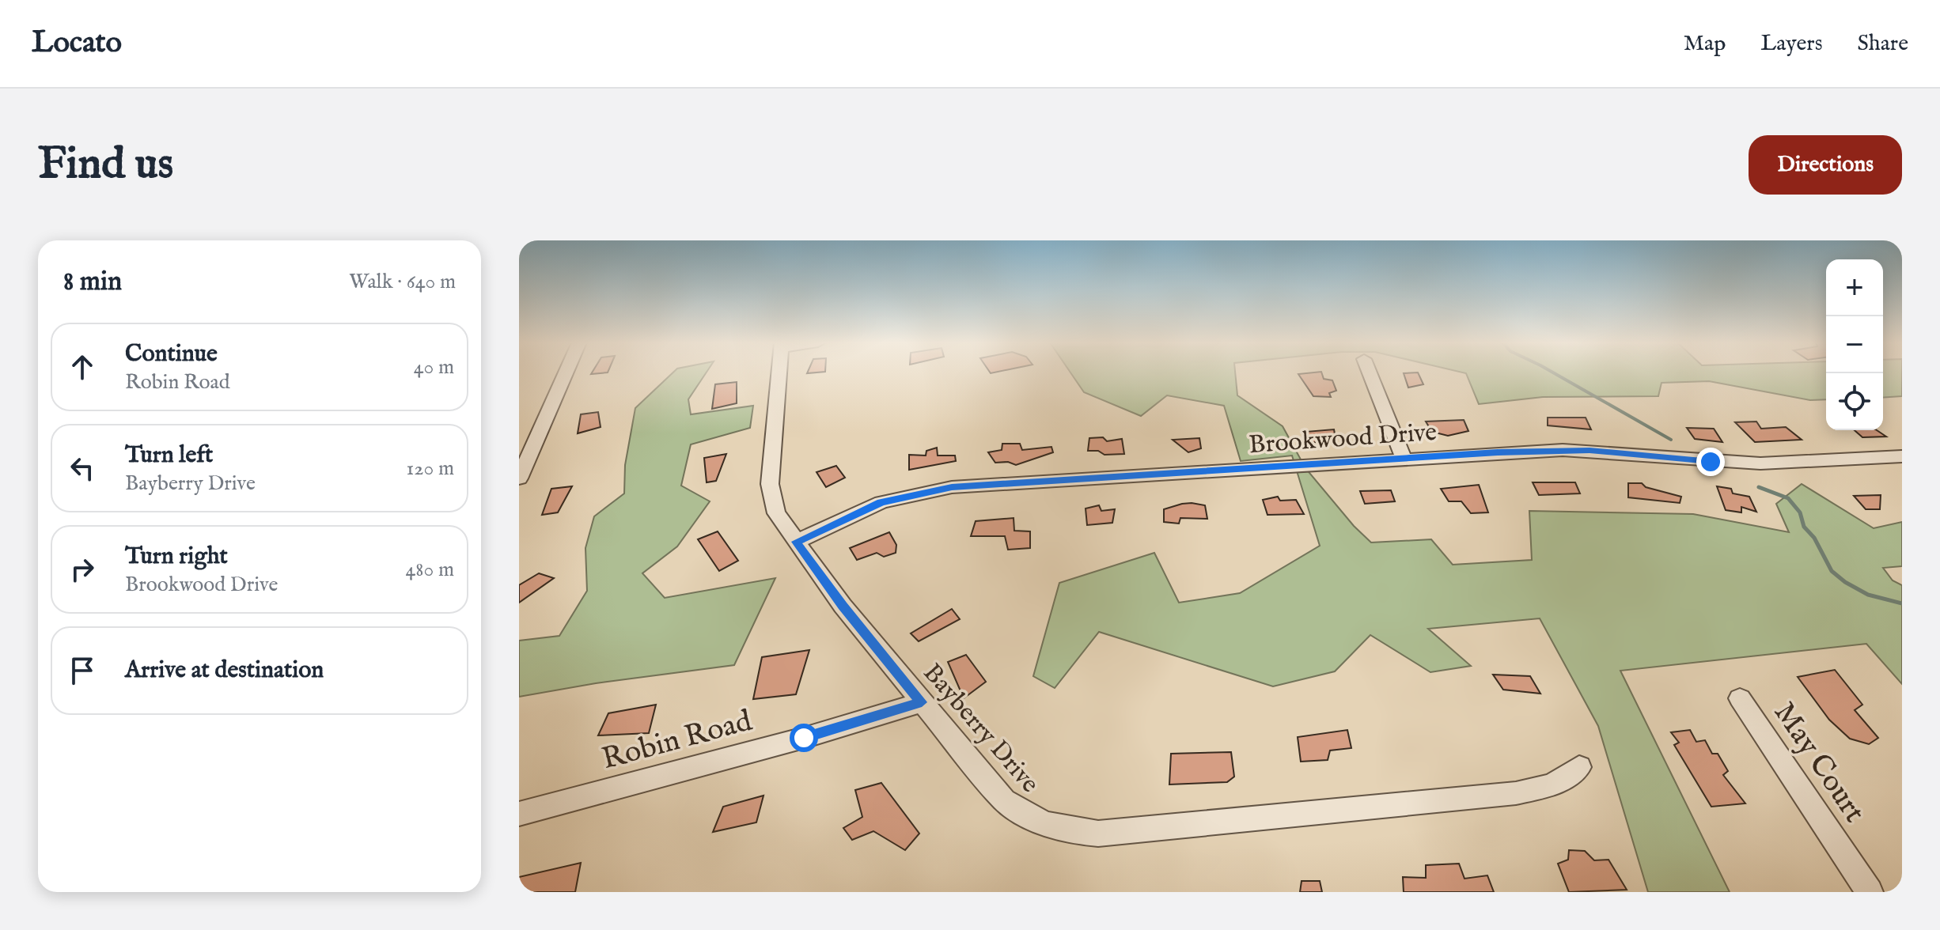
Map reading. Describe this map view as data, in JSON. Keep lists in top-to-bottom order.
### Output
{
  "streets": {
    "street": [
      "Brookwood Drive",
      "Bayberry Drive",
      "Robin Road",
      "May Court"
    ]
  },
  "crossings": [
    ["Brookwood Drive", "Bayberry Drive"],
    ["Bayberry Drive", "Robin Road"]
  ],
  "page": {
    "header": "Locato",
    "nav": ["Map", "Layers", "Share"],
    "buttons": "Directions",
    "title": "Find us",
    "heading": ["8 min", "Walk · 640 m"],
    "map_buttons": ["+", "−"],
    "list": [
      ["Continue", "Robin Road", "40 m"],
      ["Turn left", "Bayberry Drive", "120 m"],
      ["Turn right", "Brookwood Drive", "480 m"],
      "Arrive at destination"
    ]
  }
}
